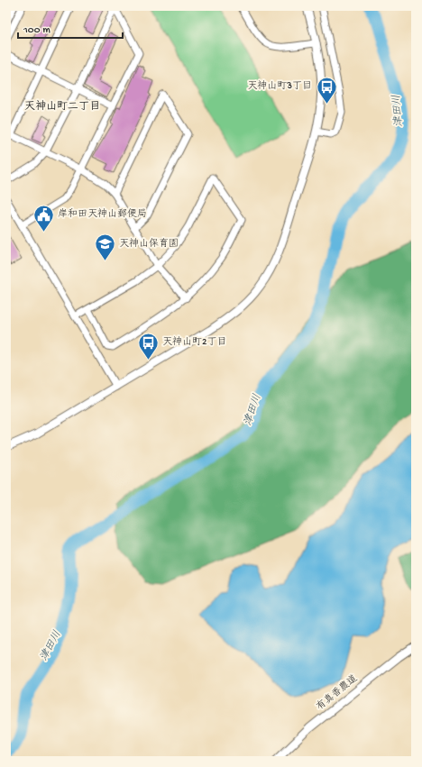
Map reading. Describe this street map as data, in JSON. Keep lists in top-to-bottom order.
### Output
{
  "streets": {
    "street": ["有真香農道"]
  },
  "districts": ["天神山町二丁目"],
  "water": ["津田川"],
  "places": {
    "bus stop": ["天神山町3丁目", "天神山町2丁目"],
    "public building": ["岸和田天神山郵便局"],
    "school or university": ["天神山保育園"]
  },
  "scale_bar": "100 m"
}
